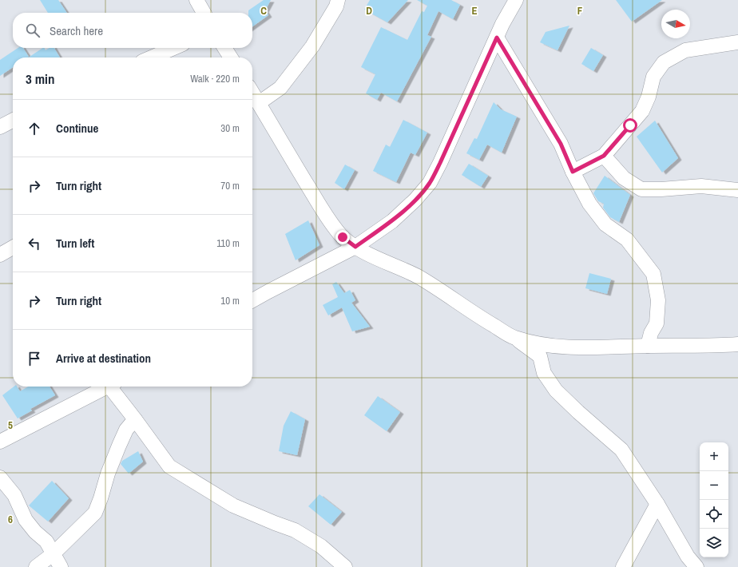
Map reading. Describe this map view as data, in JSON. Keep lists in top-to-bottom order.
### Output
{
  "north": "right",
  "page": {
    "search": "Search here",
    "heading": ["3 min", "Walk · 220 m"],
    "list": [
      ["Continue", "30 m"],
      ["Turn right", "70 m"],
      ["Turn left", "110 m"],
      ["Turn right", "10 m"],
      "Arrive at destination"
    ],
    "map_buttons": ["+", "−"]
  },
  "grid": {
    "columns": [
      "C",
      "D",
      "E",
      "F"
    ],
    "rows": ["5", "6"]
  }
}
